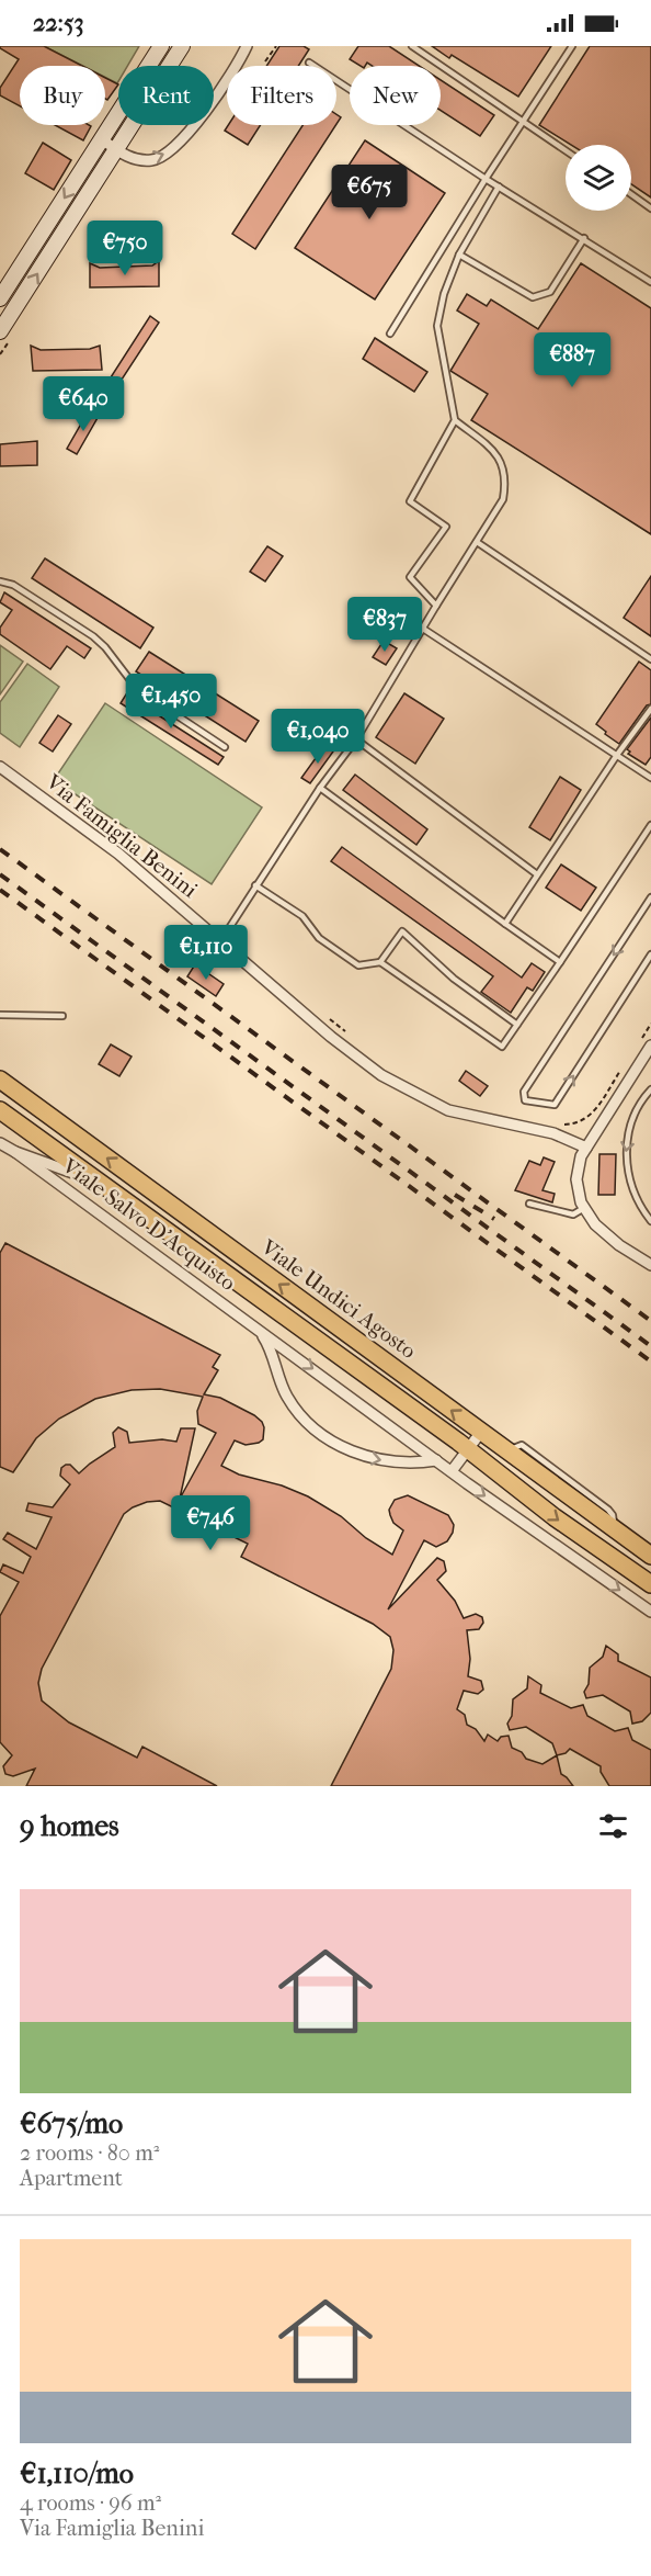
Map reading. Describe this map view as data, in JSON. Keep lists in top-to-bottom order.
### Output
{
  "streets": {
    "main road": ["Viale Undici Agosto"],
    "street": ["Via Famiglia Benini", "Viale Salvo D'Acquisto"]
  },
  "one_way": ["Viale Salvo D'Acquisto"],
  "page": {
    "status": "22:53",
    "chip": [
      "Buy",
      "Rent",
      "Filters",
      "New"
    ],
    "price": [
      "€675",
      "€750",
      "€887",
      "€640",
      "€837",
      "€1,450",
      "€1,040",
      "€1,110",
      "€746"
    ],
    "heading": "9 homes",
    "list": [
      {
        "name": "€675/mo",
        "note": "2 rooms · 80 m² · Apartment"
      },
      {
        "name": "€1,110/mo",
        "note": "4 rooms · 96 m² · Via Famiglia Benini"
      }
    ]
  }
}
